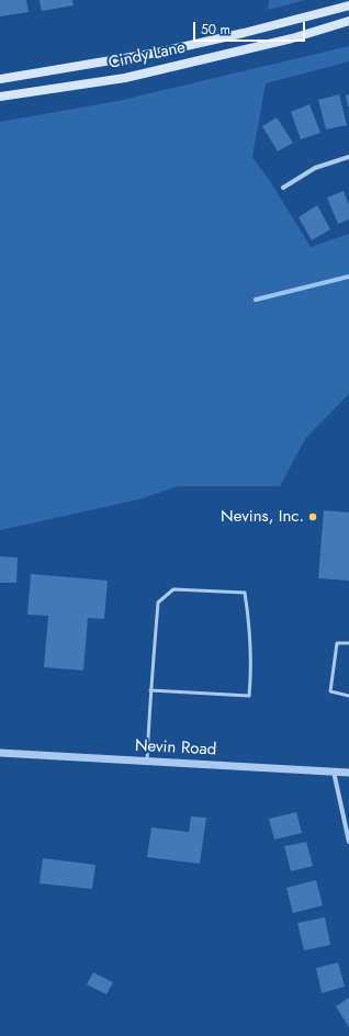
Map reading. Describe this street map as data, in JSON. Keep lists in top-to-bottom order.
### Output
{
  "streets": {
    "main road": ["Cindy Lane"],
    "street": ["Nevin Road"]
  },
  "places": ["Nevins, Inc."],
  "scale_bar": "50 m"
}
